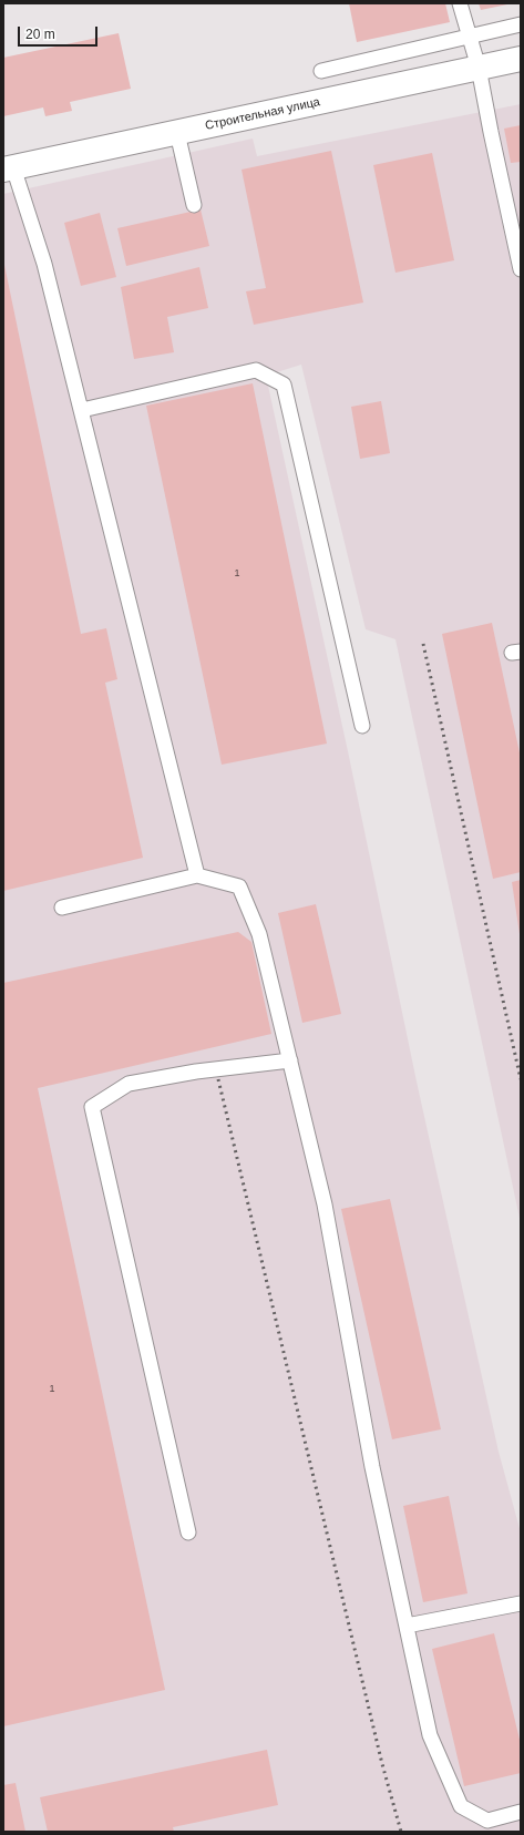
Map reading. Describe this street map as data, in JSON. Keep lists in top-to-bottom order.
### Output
{
  "streets": {
    "street": ["Строительная улица"]
  },
  "house_numbers": ["1", "1"],
  "scale_bar": "20 m"
}
